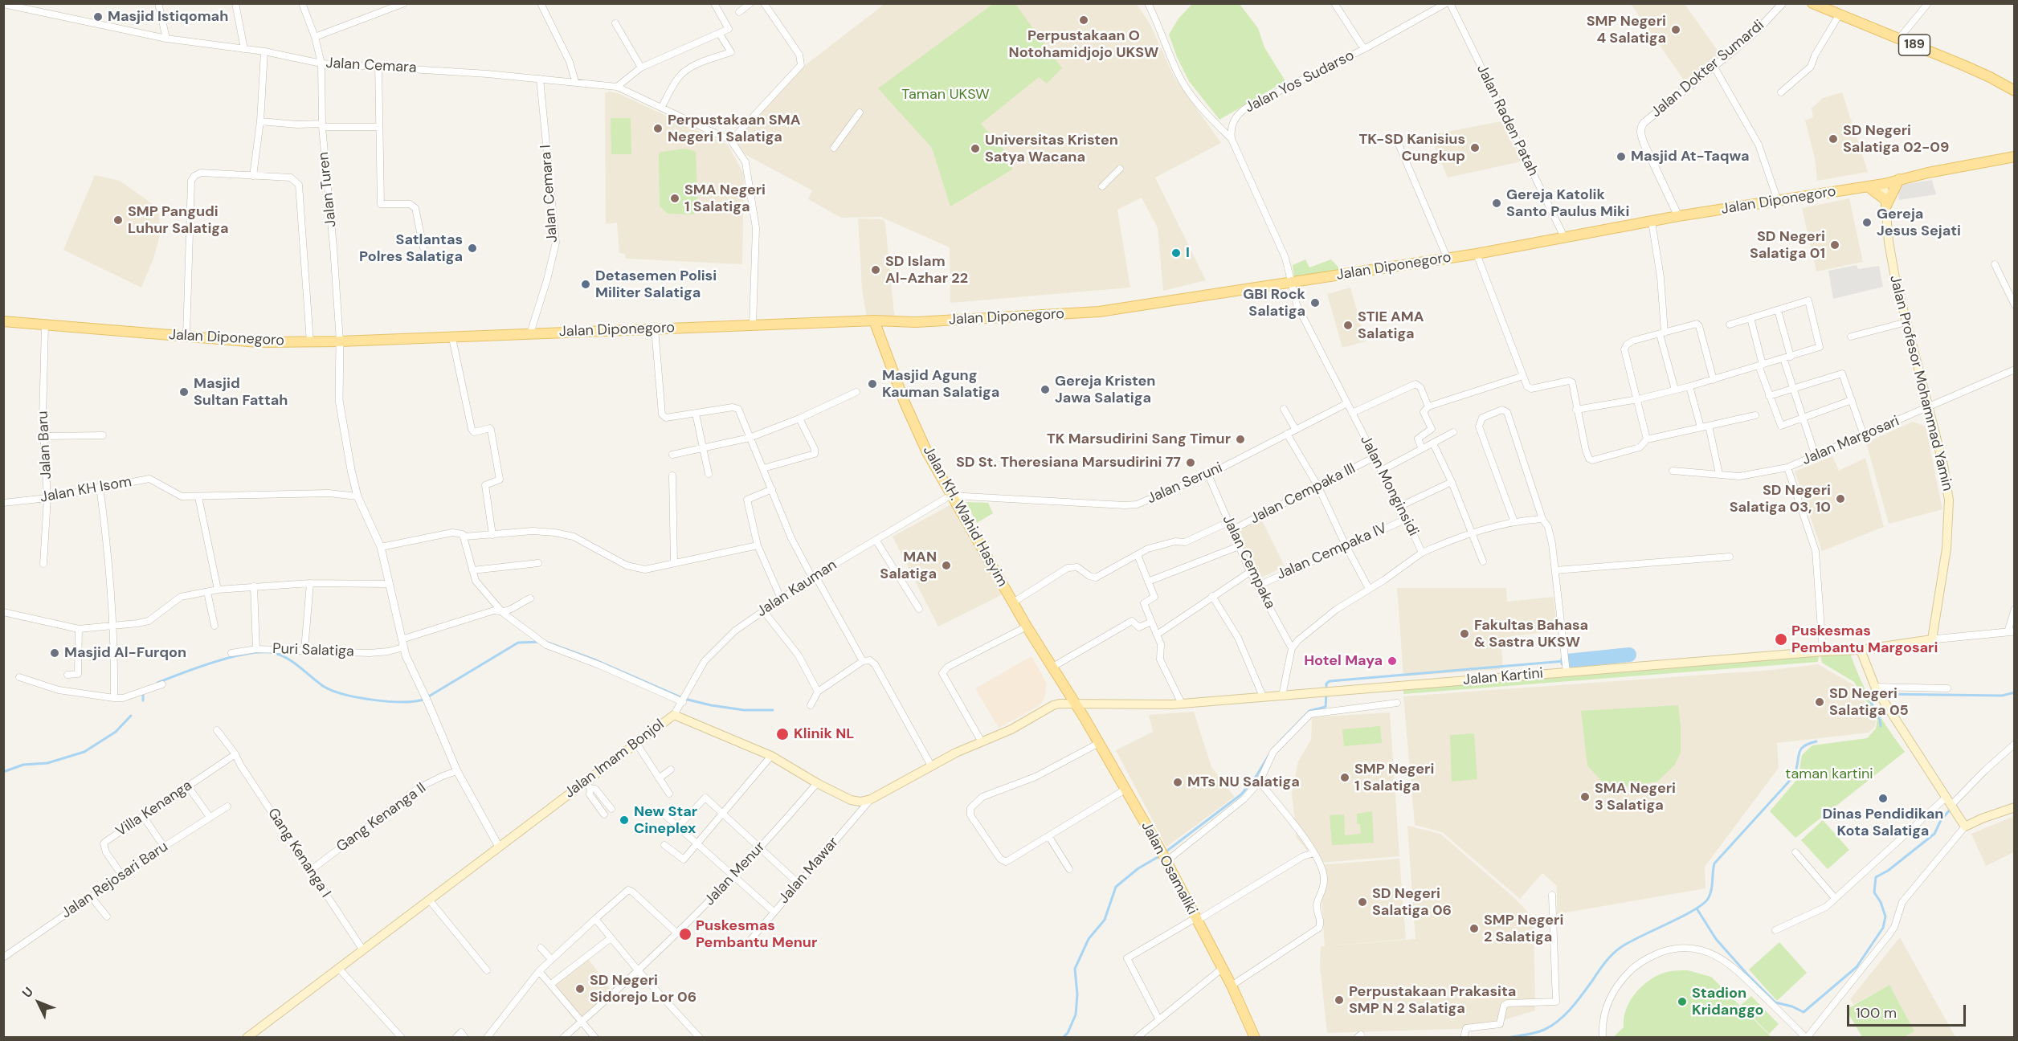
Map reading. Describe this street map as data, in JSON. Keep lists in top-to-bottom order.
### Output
{
  "streets": {
    "main road": [
      "189",
      "Jalan Diponegoro",
      "Jalan Profesor Mohammad Yamin",
      "Jalan KH. Wahid Hasyim",
      "Jalan Kartini",
      "Jalan Imam Bonjol",
      "Jalan Osamaliki"
    ],
    "street": [
      "Jalan Cemara",
      "Jalan Dokter Sumardi",
      "Jalan Yos Sudarso",
      "Jalan Raden Patah",
      "Jalan Turen",
      "Jalan Cemara I",
      "Jalan Margosari",
      "Jalan Baru",
      "Jalan Seruni",
      "Jalan Monginsidi",
      "Jalan KH Isom",
      "Jalan Cempaka III",
      "Jalan Cempaka IV",
      "Jalan Cempaka",
      "Jalan Kauman",
      "Puri Salatiga",
      "Villa Kenanga",
      "Gang Kenanga II",
      "Gang Kenanga I",
      "Jalan Mawar",
      "Jalan Menur",
      "Jalan Rejosari Baru"
    ]
  },
  "crossings": [
    ["Jalan Cemara", "Jalan Turen"],
    ["Jalan Cemara", "Jalan Cemara I"],
    ["Jalan Dokter Sumardi", "Jalan Diponegoro"],
    ["Jalan Raden Patah", "Jalan Diponegoro"],
    ["Jalan Turen", "Jalan Diponegoro"],
    ["Jalan Cemara I", "Jalan Diponegoro"],
    ["Jalan Diponegoro", "Jalan Profesor Mohammad Yamin"],
    ["Jalan Diponegoro", "Jalan Baru"],
    ["Jalan Diponegoro", "Jalan Monginsidi"],
    ["Jalan Diponegoro", "Jalan KH. Wahid Hasyim"],
    ["Jalan Profesor Mohammad Yamin", "Jalan Margosari"],
    ["Jalan Profesor Mohammad Yamin", "Jalan Kartini"],
    ["Jalan Margosari", "Jalan Kartini"],
    ["Jalan Baru", "Jalan KH Isom"],
    ["Jalan Seruni", "Jalan Monginsidi"],
    ["Jalan Seruni", "Jalan KH. Wahid Hasyim"],
    ["Jalan Seruni", "Jalan Cempaka"],
    ["Jalan Seruni", "Jalan Kauman"],
    ["Jalan Monginsidi", "Jalan Cempaka III"],
    ["Jalan Monginsidi", "Jalan Cempaka IV"],
    ["Jalan Monginsidi", "Jalan Cempaka"],
    ["Jalan Cempaka III", "Jalan Cempaka"],
    ["Jalan KH. Wahid Hasyim", "Jalan Kauman"],
    ["Jalan KH. Wahid Hasyim", "Jalan Kartini"],
    ["Jalan KH. Wahid Hasyim", "Jalan Imam Bonjol"],
    ["Jalan KH. Wahid Hasyim", "Jalan Osamaliki"],
    ["Jalan Cempaka IV", "Jalan Cempaka"],
    ["Jalan Kauman", "Jalan Imam Bonjol"],
    ["Jalan Kartini", "Jalan Imam Bonjol"],
    ["Jalan Kartini", "Jalan Osamaliki"],
    ["Jalan Imam Bonjol", "Gang Kenanga I"],
    ["Jalan Imam Bonjol", "Jalan Osamaliki"],
    ["Jalan Imam Bonjol", "Jalan Mawar"],
    ["Jalan Imam Bonjol", "Jalan Menur"],
    ["Villa Kenanga", "Gang Kenanga I"],
    ["Villa Kenanga", "Jalan Rejosari Baru"],
    ["Gang Kenanga II", "Gang Kenanga I"]
  ],
  "parks": ["Taman UKSW", "taman kartini"],
  "places": [
    "Masjid Istiqomah",
    "Perpustakaan O Notohamidjojo UKSW",
    "SMP Negeri 4 Salatiga",
    "Perpustakaan SMA Negeri 1 Salatiga",
    "SD Negeri Salatiga 02-09",
    "TK-SD Kanisius Cungkup",
    "Universitas Kristen Satya Wacana",
    "Masjid At-Taqwa",
    "SMA Negeri 1 Salatiga",
    "Gereja Katolik Santo Paulus Miki",
    "SMP Pangudi Luhur Salatiga",
    "Gereja Jesus Sejati",
    "SD Negeri Salatiga 01",
    "Satlantas Polres Salatiga",
    "I",
    "SD Islam Al-Azhar 22",
    "Detasemen Polisi Militer Salatiga",
    "GBI Rock Salatiga",
    "STIE AMA Salatiga",
    "Masjid Agung Kauman Salatiga",
    "Gereja Kristen Jawa Salatiga",
    "Masjid Sultan Fattah",
    "TK Marsudirini Sang Timur",
    "SD St. Theresiana Marsudirini 77",
    "SD Negeri Salatiga 03, 10",
    "MAN Salatiga",
    "Fakultas Bahasa & Sastra UKSW",
    "Puskesmas Pembantu Margosari",
    "Masjid Al-Furqon",
    "Hotel Maya",
    "SD Negeri Salatiga 05",
    "Klinik NL",
    "SMP Negeri 1 Salatiga",
    "MTs NU Salatiga",
    "SMA Negeri 3 Salatiga",
    "Dinas Pendidikan Kota Salatiga",
    "New Star Cineplex",
    "SD Negeri Salatiga 06",
    "SMP Negeri 2 Salatiga",
    "Puskesmas Pembantu Menur",
    "SD Negeri Sidorejo Lor 06",
    "Perpustakaan Prakasita SMP N 2 Salatiga",
    "Stadion Kridanggo"
  ],
  "scale_bar": "100 m",
  "north": "top left"
}
